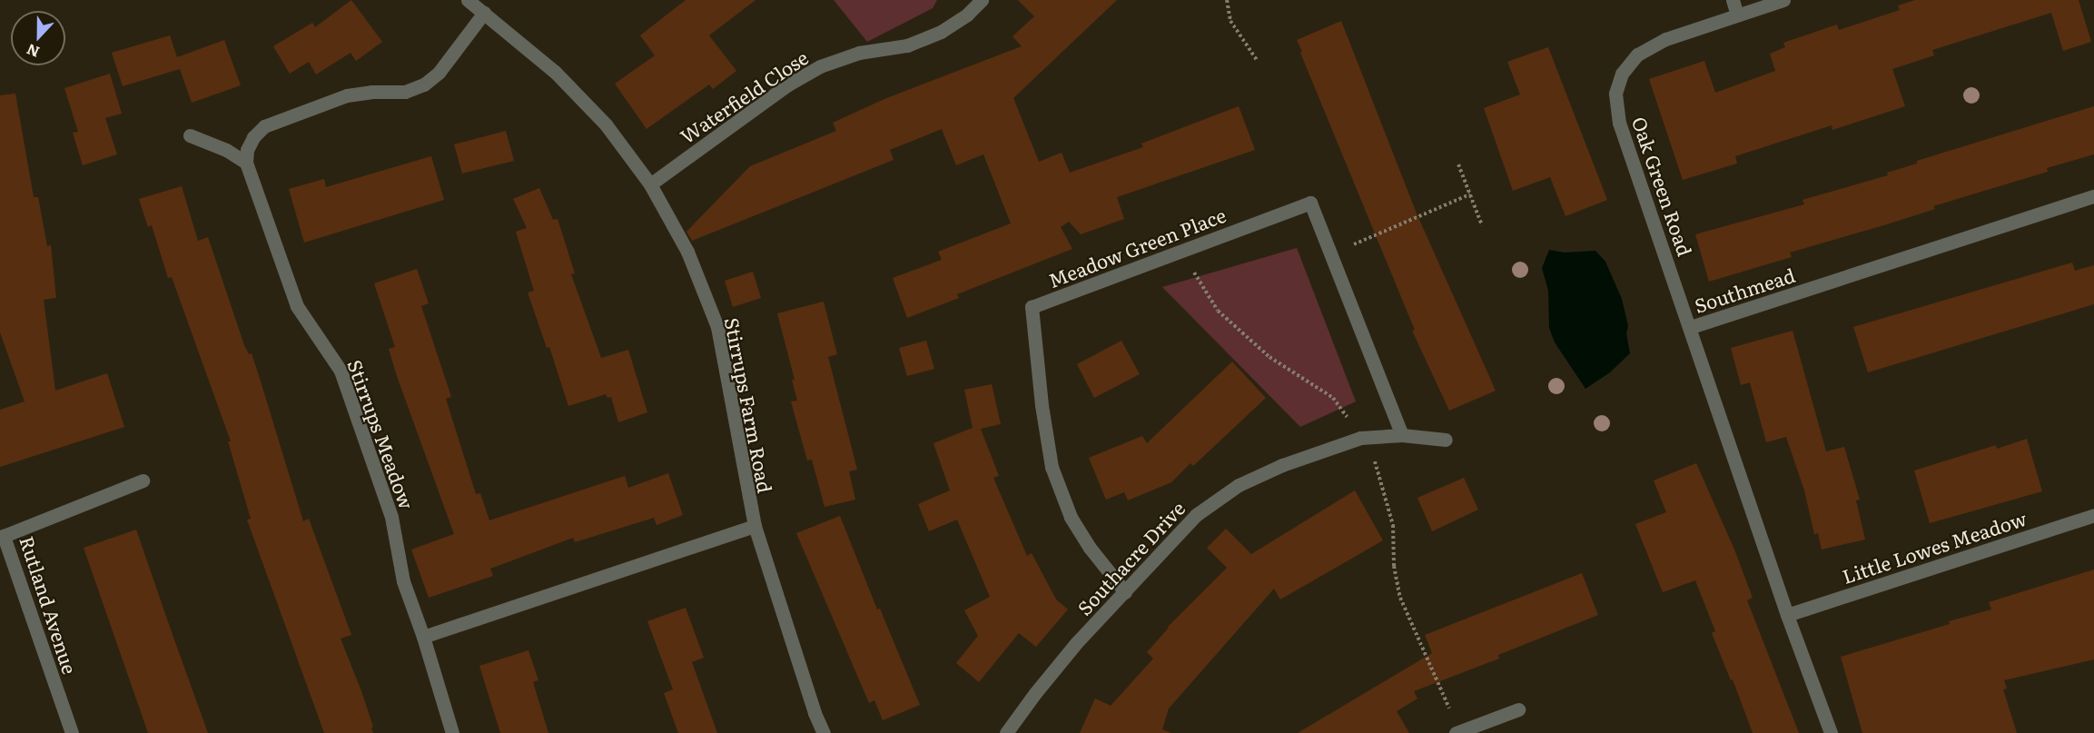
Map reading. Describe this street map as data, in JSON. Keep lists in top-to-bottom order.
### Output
{
  "streets": {
    "street": [
      "Waterfield Close",
      "Oak Green Road",
      "Meadow Green Place",
      "Southmead",
      "Stirrups Farm Road",
      "Stirrups Meadow",
      "Little Lowes Meadow",
      "Southacre Drive",
      "Rutland Avenue"
    ]
  },
  "crossings": [
    ["Waterfield Close", "Stirrups Farm Road"],
    ["Oak Green Road", "Southmead"],
    ["Meadow Green Place", "Southacre Drive"],
    ["Southmead", "Little Lowes Meadow"]
  ],
  "north": "bottom"
}
